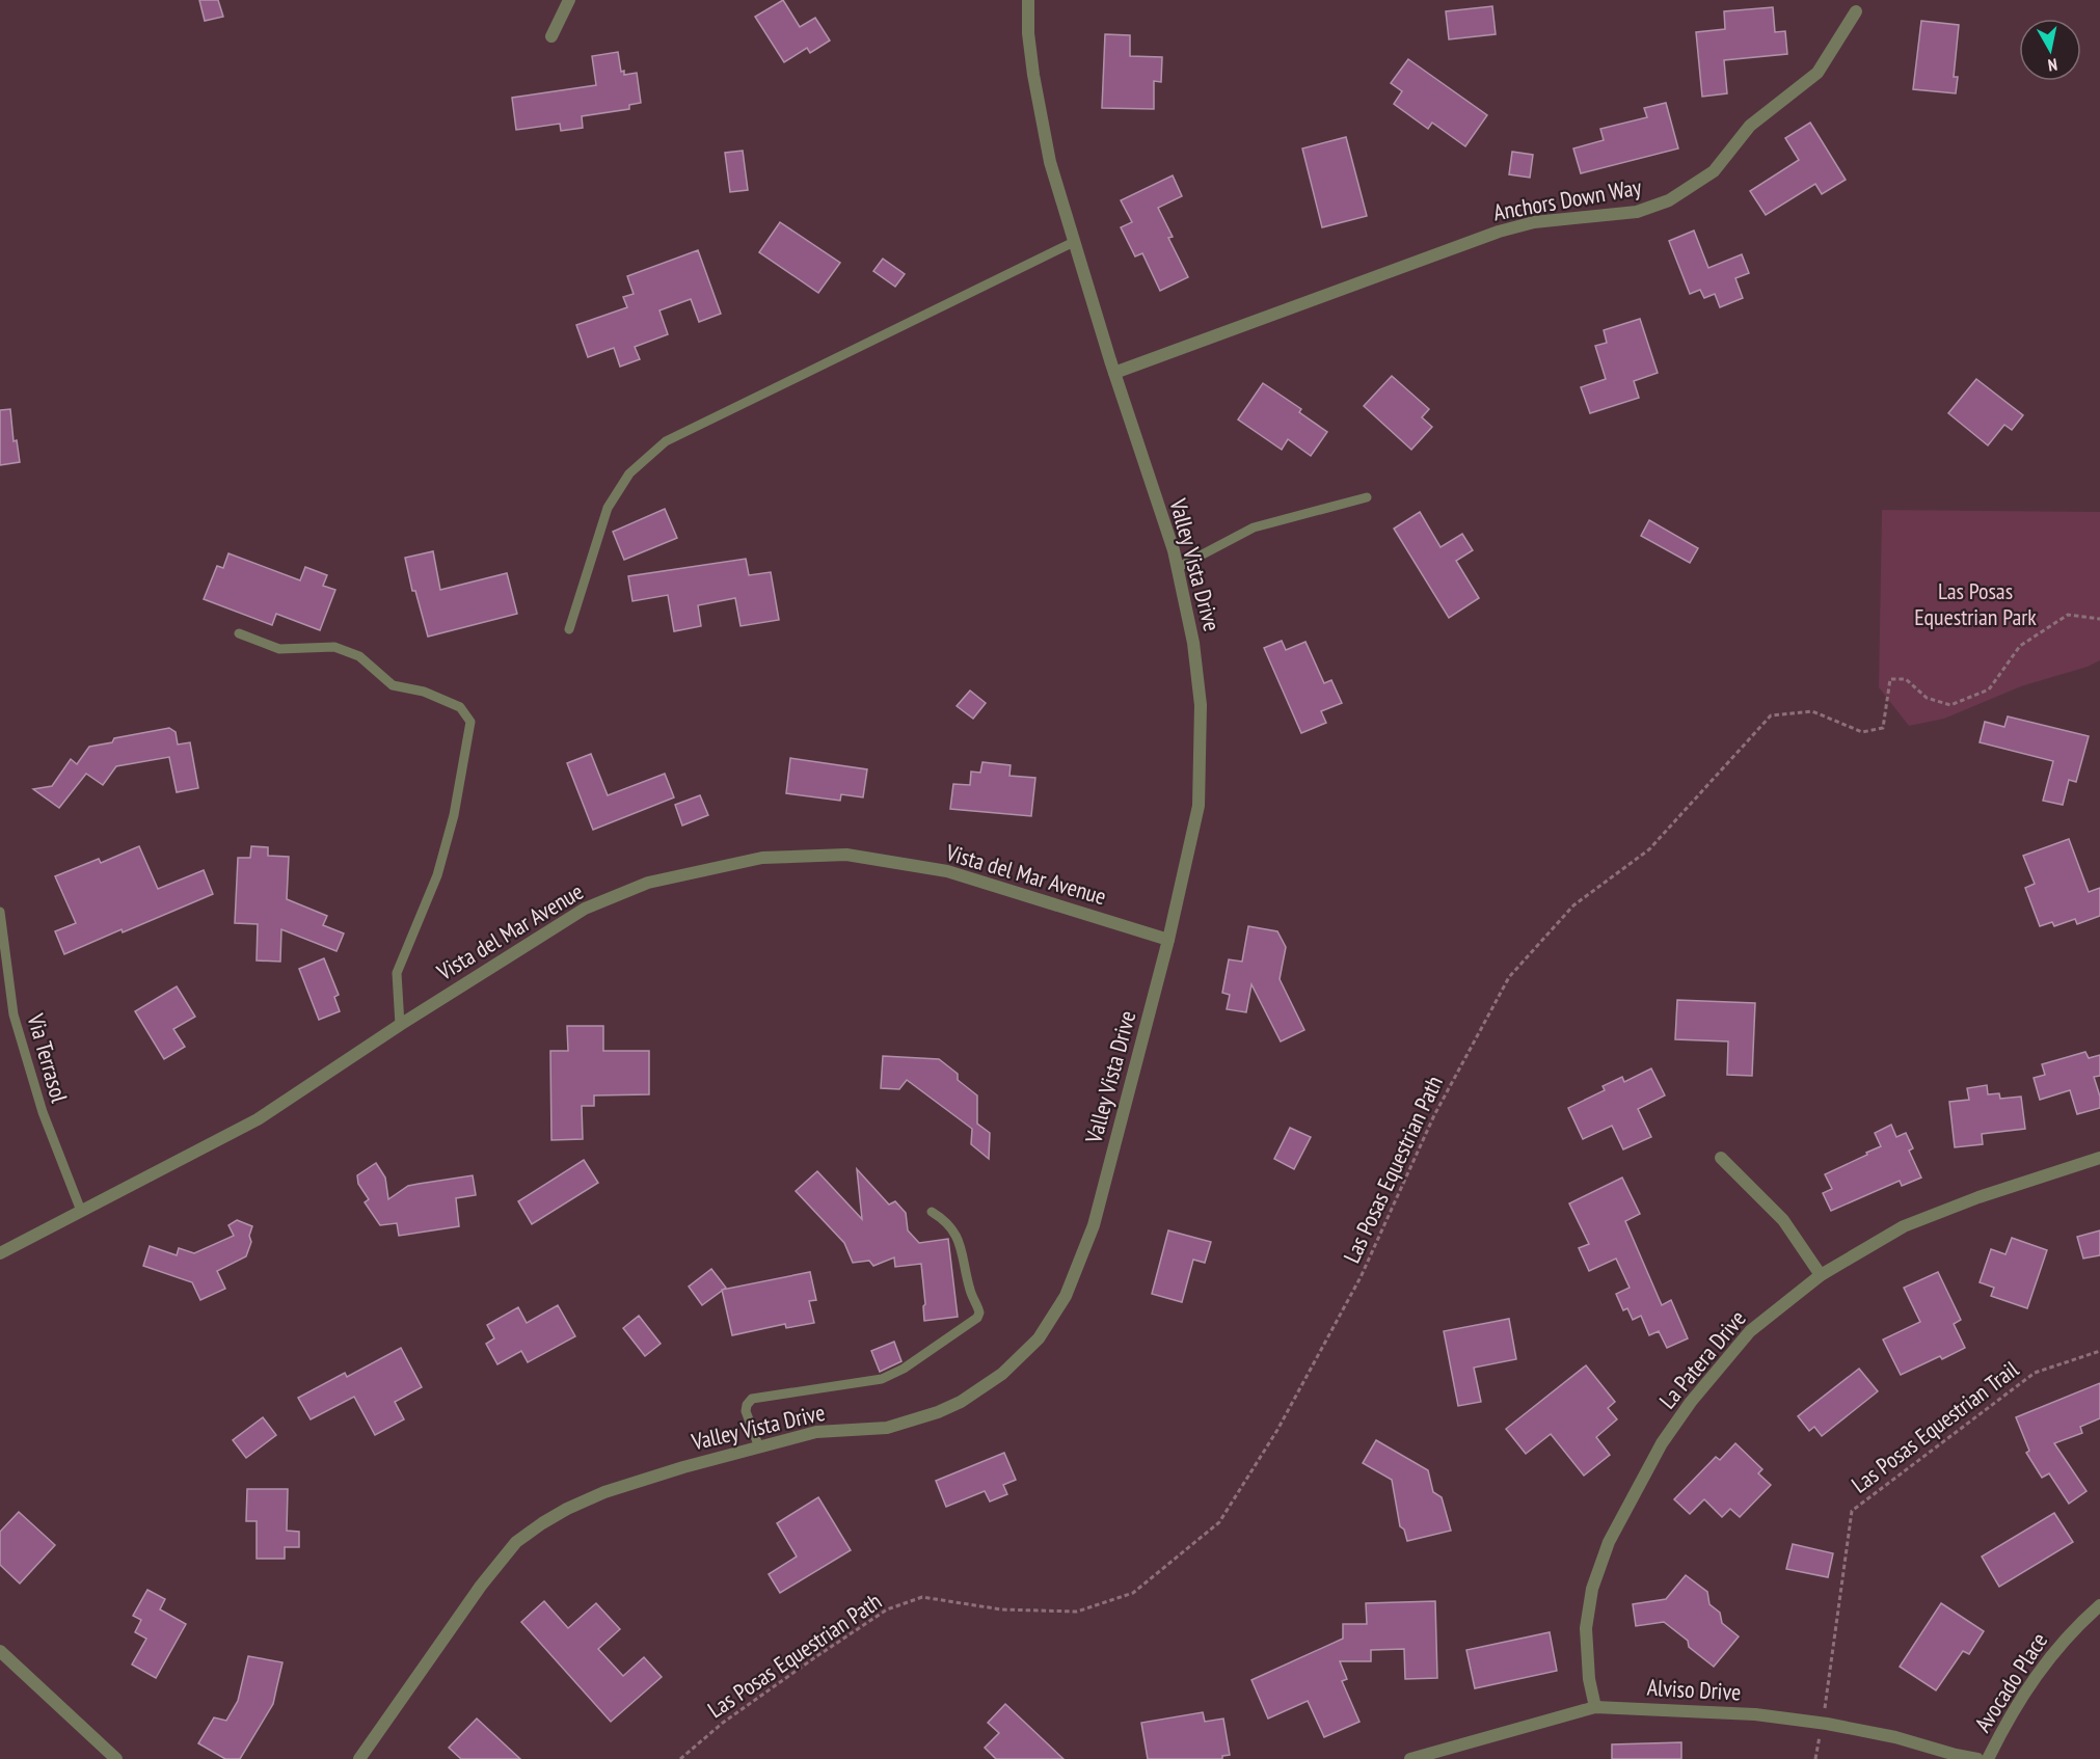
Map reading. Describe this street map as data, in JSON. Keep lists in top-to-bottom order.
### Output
{
  "streets": {
    "street": [
      "Anchors Down Way",
      "Valley Vista Drive",
      "Vista del Mar Avenue",
      "La Patera Drive",
      "Avocado Place",
      "Alviso Drive"
    ],
    "lane": ["Via Terrasol"],
    "path": ["Las Posas Equestrian Path", "Las Posas Equestrian Trail"]
  },
  "crossings": [
    ["Anchors Down Way", "Valley Vista Drive"],
    ["Valley Vista Drive", "Vista del Mar Avenue"],
    ["Vista del Mar Avenue", "Via Terrasol"],
    ["La Patera Drive", "Alviso Drive"],
    ["Las Posas Equestrian Trail", "Alviso Drive"]
  ],
  "parks": ["Las Posas Equestrian Park"],
  "north": "bottom"
}
